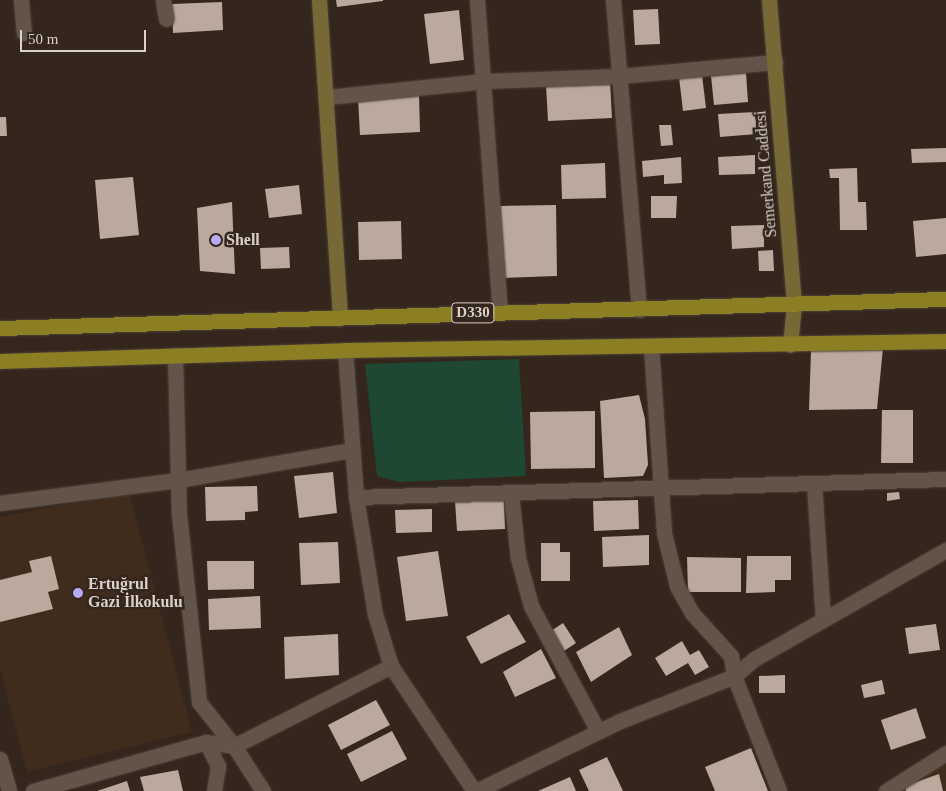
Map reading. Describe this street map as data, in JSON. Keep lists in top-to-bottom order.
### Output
{
  "streets": {
    "main road": ["D330"],
    "street": ["Semerkand Caddesi"]
  },
  "crossings": [
    ["Semerkand Caddesi", "D330"]
  ],
  "places": ["Shell", "Ertuğrul Gazi İlkokulu"],
  "scale_bar": "50 m"
}
